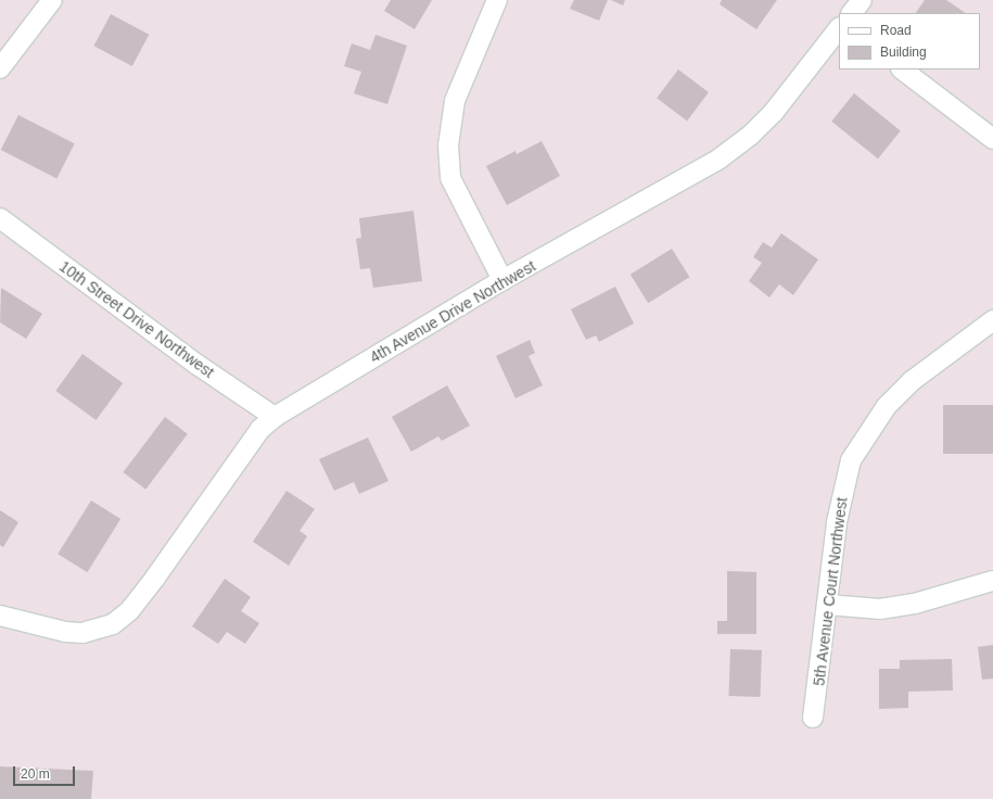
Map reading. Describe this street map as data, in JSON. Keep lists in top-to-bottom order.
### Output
{
  "streets": {
    "street": ["4th Avenue Drive Northwest", "10th Street Drive Northwest", "5th Avenue Court Northwest"]
  },
  "crossings": [
    ["4th Avenue Drive Northwest", "10th Street Drive Northwest"]
  ],
  "legend": ["Road", "Building"],
  "scale_bar": "20 m"
}
